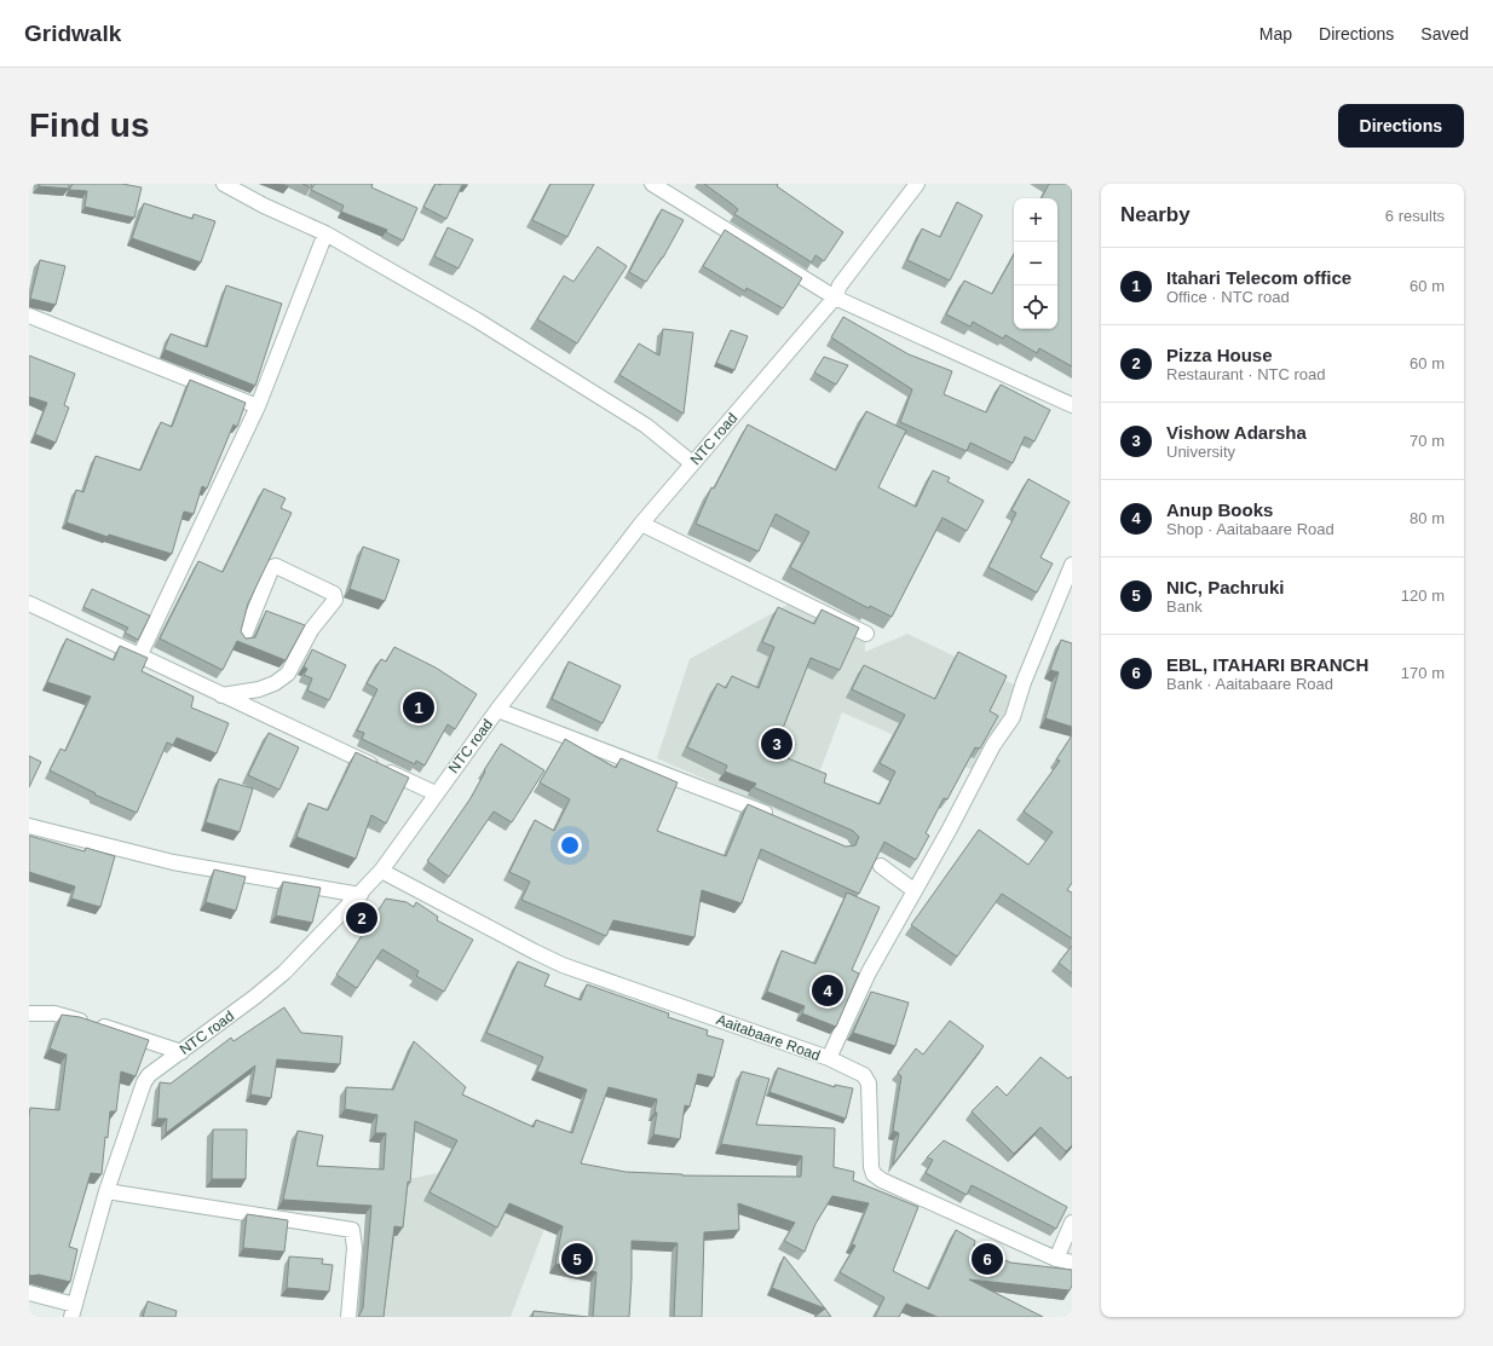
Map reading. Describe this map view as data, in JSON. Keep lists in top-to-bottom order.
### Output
{
  "streets": {
    "street": ["NTC road", "Aaitabaare Road"]
  },
  "crossings": [
    ["NTC road", "Aaitabaare Road"]
  ],
  "page": {
    "header": "Gridwalk",
    "nav": ["Map", "Directions", "Saved"],
    "buttons": "Directions",
    "title": "Find us",
    "heading": ["Nearby", "6 results"],
    "map_buttons": ["+", "−"],
    "list": [
      {
        "mark": "1",
        "name": "Itahari Telecom office",
        "note": "Office · NTC road",
        "value": "60 m"
      },
      {
        "mark": "2",
        "name": "Pizza House",
        "note": "Restaurant · NTC road",
        "value": "60 m"
      },
      {
        "mark": "3",
        "name": "Vishow Adarsha",
        "note": "University",
        "value": "70 m"
      },
      {
        "mark": "4",
        "name": "Anup Books",
        "note": "Shop · Aaitabaare Road",
        "value": "80 m"
      },
      {
        "mark": "5",
        "name": "NIC, Pachruki",
        "note": "Bank",
        "value": "120 m"
      },
      {
        "mark": "6",
        "name": "EBL, ITAHARI BRANCH",
        "note": "Bank · Aaitabaare Road",
        "value": "170 m"
      }
    ],
    "pins": [
      "1",
      "3",
      "2",
      "4",
      "5",
      "6"
    ]
  }
}
